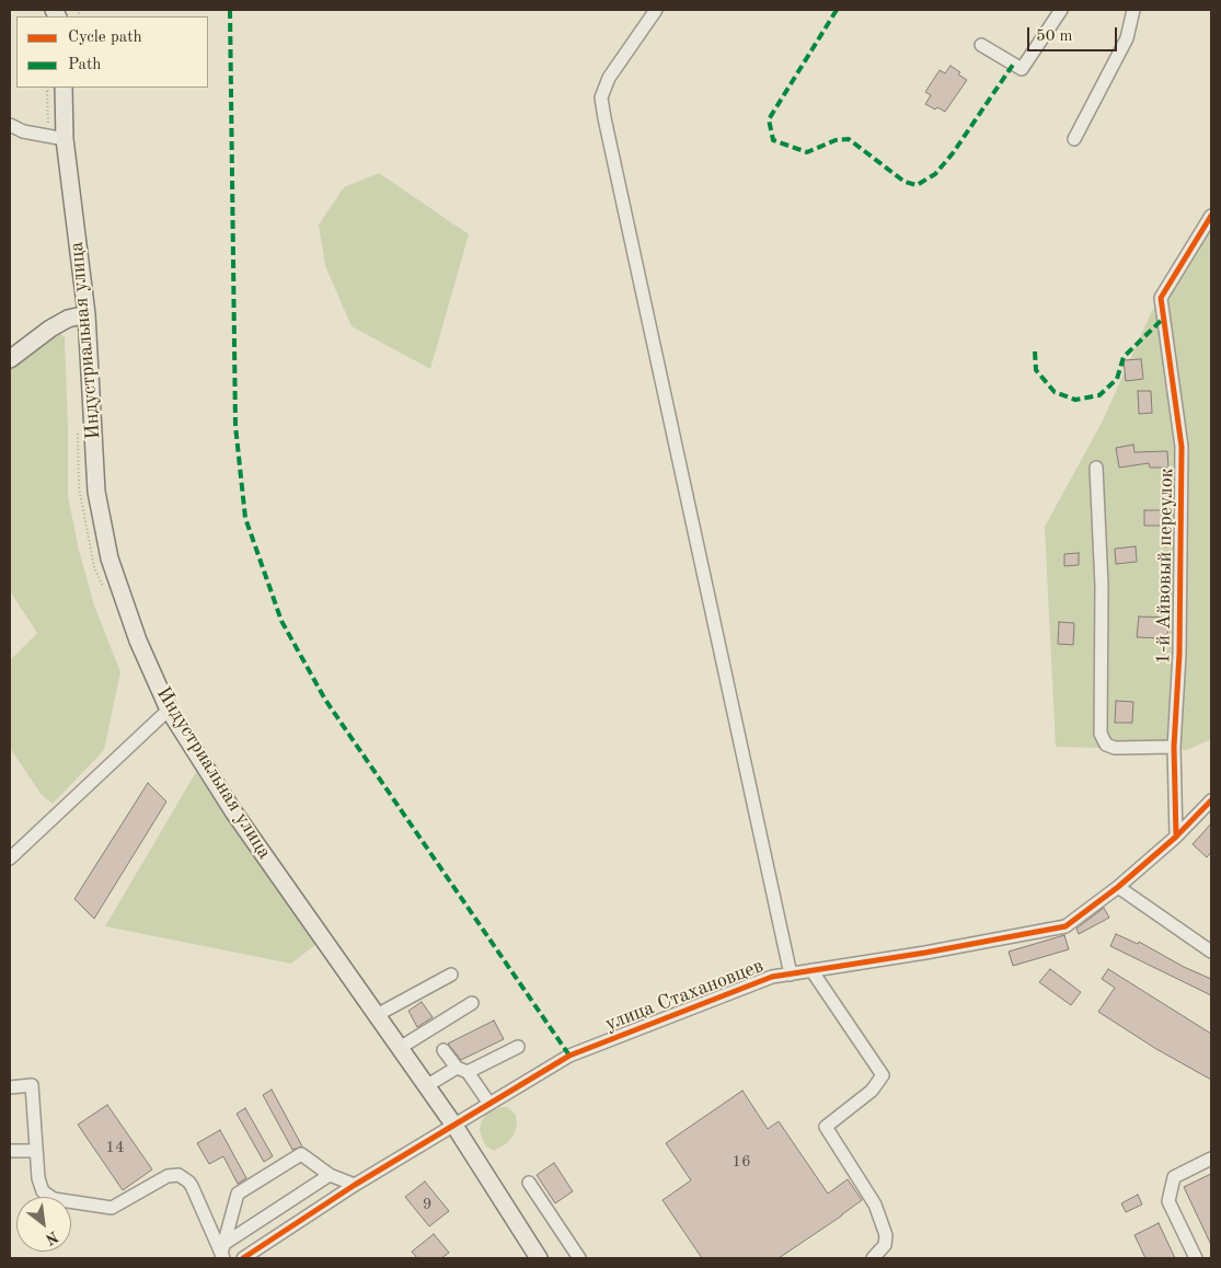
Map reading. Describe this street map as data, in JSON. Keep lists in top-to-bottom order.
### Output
{
  "streets": {
    "main road": ["Индустриальная улица"],
    "street": ["1-й Айвовый переулок", "улица Стахановцев"]
  },
  "crossings": [
    ["Индустриальная улица", "улица Стахановцев"],
    ["1-й Айвовый переулок", "улица Стахановцев"]
  ],
  "house_numbers": ["14", "16", "9"],
  "legend": ["Cycle path", "Path"],
  "scale_bar": "50 m",
  "north": "bottom right"
}
